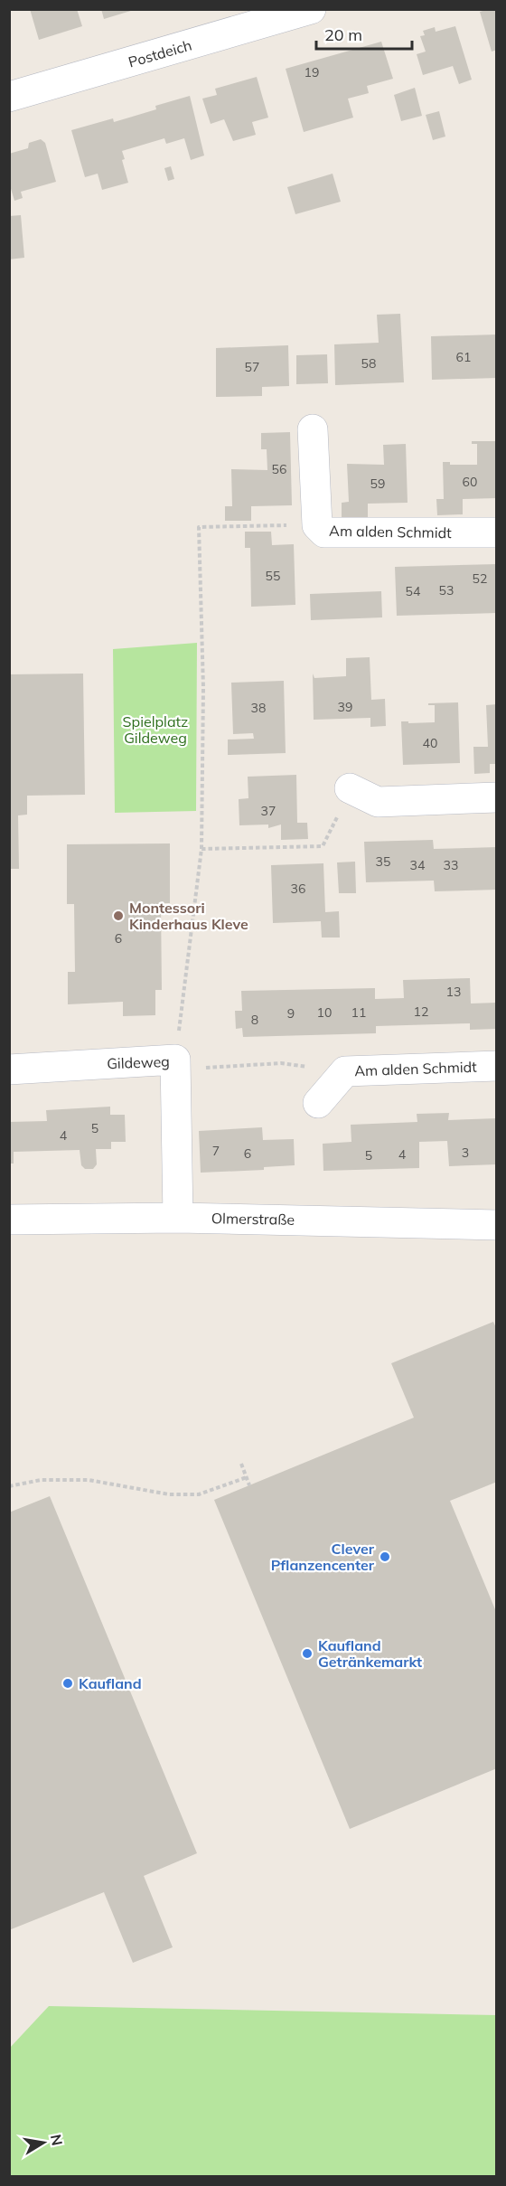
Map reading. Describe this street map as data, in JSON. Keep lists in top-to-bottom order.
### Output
{
  "streets": {
    "street": [
      "Postdeich",
      "Am alden Schmidt",
      "Gildeweg",
      "Olmerstraße"
    ]
  },
  "crossings": [
    ["Gildeweg", "Olmerstraße"]
  ],
  "parks": ["Spielplatz Gildeweg"],
  "places": [
    "Montessori Kinderhaus Kleve",
    "Clever Pflanzencenter",
    "Kaufland Getränkemarkt",
    "Kaufland"
  ],
  "house_numbers": [
    "19",
    "61",
    "58",
    "57",
    "56",
    "60",
    "59",
    "55",
    "52",
    "53",
    "54",
    "39",
    "38",
    "40",
    "37",
    "35",
    "34",
    "33",
    "36",
    "6",
    "13",
    "12",
    "10",
    "11",
    "9",
    "8",
    "5",
    "4",
    "7",
    "3",
    "6",
    "4",
    "5"
  ],
  "scale_bar": "20 m",
  "north": "right"
}
